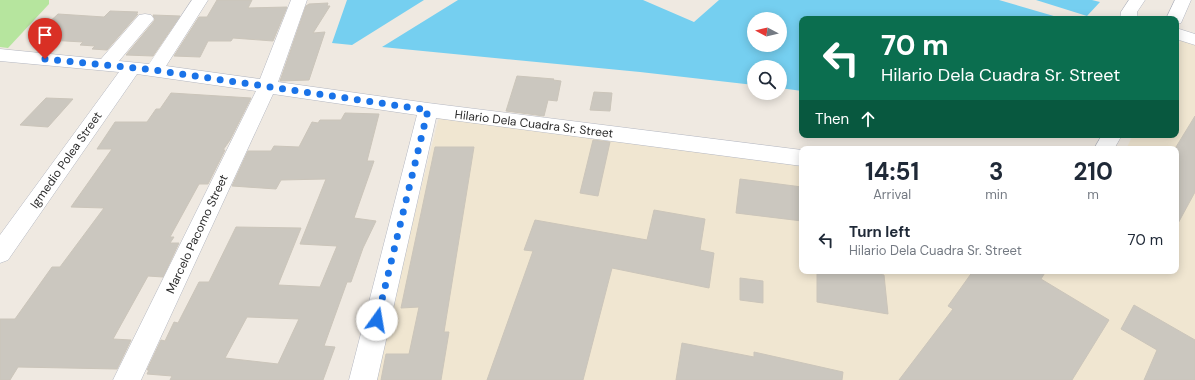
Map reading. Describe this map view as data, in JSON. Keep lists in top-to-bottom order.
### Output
{
  "streets": {
    "street": ["Hilario Dela Cuadra Sr. Street", "Igmedio Polea Street", "Marcelo Pacomo Street"]
  },
  "crossings": [
    ["Hilario Dela Cuadra Sr. Street", "Igmedio Polea Street"],
    ["Hilario Dela Cuadra Sr. Street", "Marcelo Pacomo Street"]
  ],
  "north": "left",
  "page": {
    "turn": ["70 m", "Hilario Dela Cuadra Sr. Street"],
    "then": "Then",
    "eta": [
      "14:51",
      "Arrival",
      "3",
      "min",
      "210",
      "m"
    ],
    "list": [
      {
        "name": "Turn left",
        "note": "Hilario Dela Cuadra Sr. Street",
        "value": "70 m"
      }
    ]
  }
}
